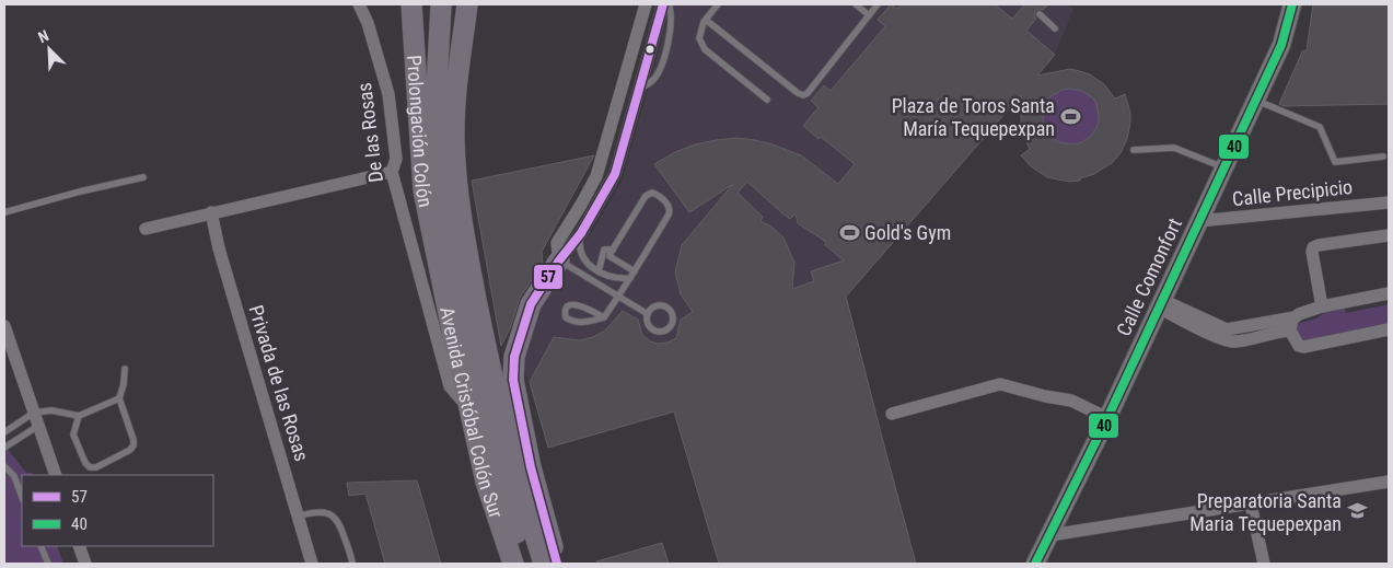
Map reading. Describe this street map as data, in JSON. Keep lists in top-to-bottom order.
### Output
{
  "streets": {
    "main road": ["Prolongación Colón", "Calle Comonfort", "Avenida Cristóbal Colón Sur"],
    "street": ["De las Rosas", "Calle Precipicio", "Privada de las Rosas"]
  },
  "crossings": [
    ["Prolongación Colón", "Avenida Cristóbal Colón Sur"],
    ["De las Rosas", "Avenida Cristóbal Colón Sur"],
    ["Calle Precipicio", "Calle Comonfort"]
  ],
  "places": {
    "sports": ["Plaza de Toros Santa María Tequepexpan", "Gold's Gym"],
    "school or university": ["Preparatoria Santa Maria Tequepexpan"]
  },
  "lines": ["transit line 57", "transit line 40"],
  "legend": ["57", "40"],
  "north": "top left"
}
